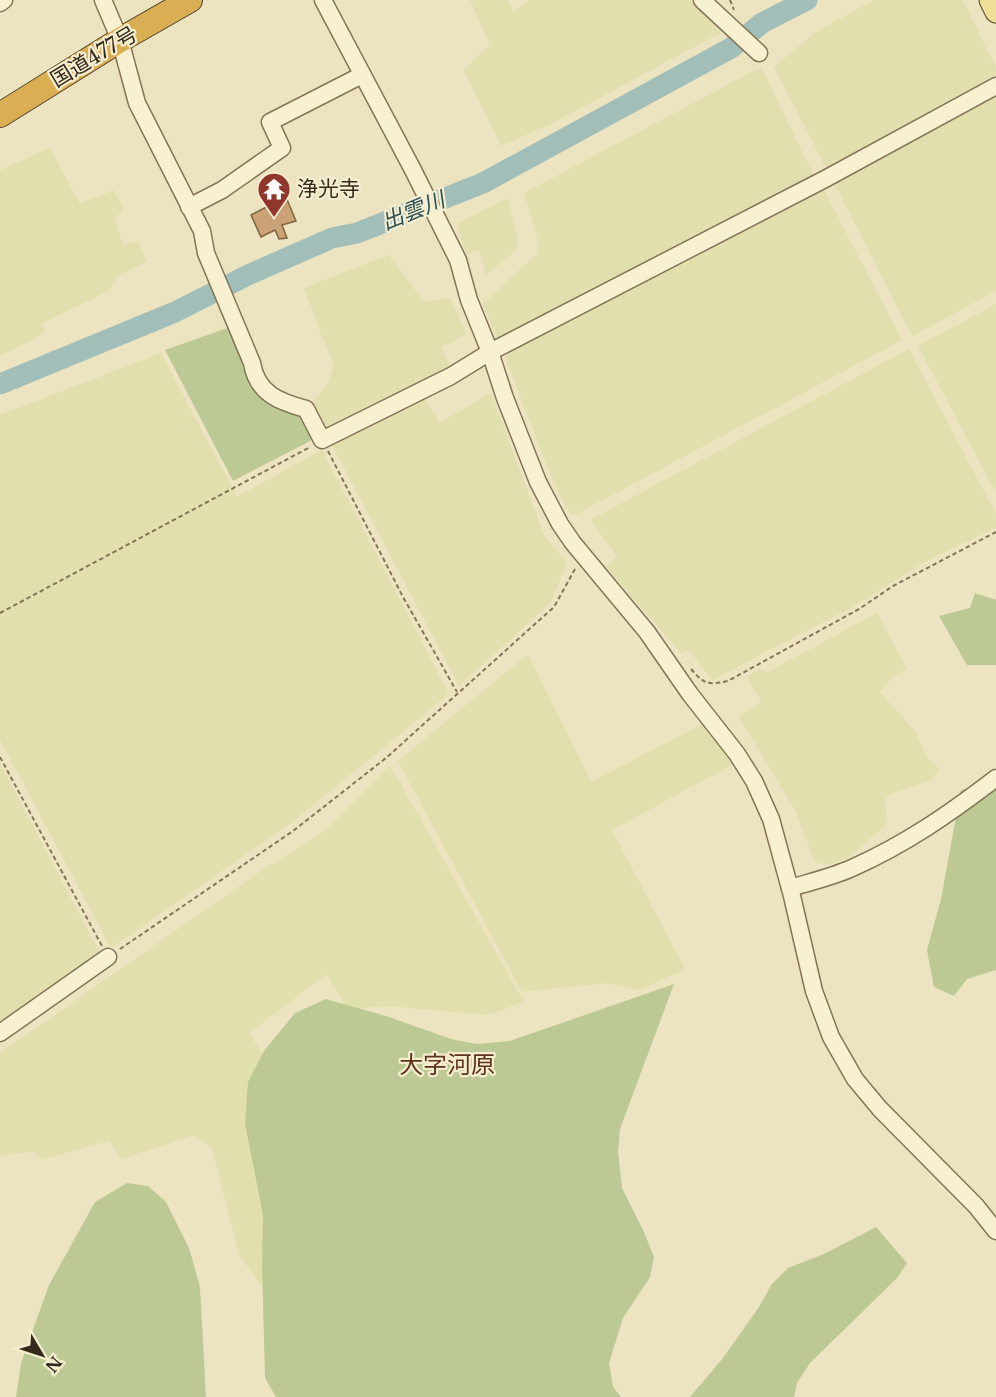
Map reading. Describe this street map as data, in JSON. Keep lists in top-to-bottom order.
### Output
{
  "streets": {
    "highway": ["国道477号"]
  },
  "districts": ["大字河原"],
  "water": ["出雲川"],
  "places": {
    "temple": ["浄光寺"]
  },
  "north": "bottom right"
}
